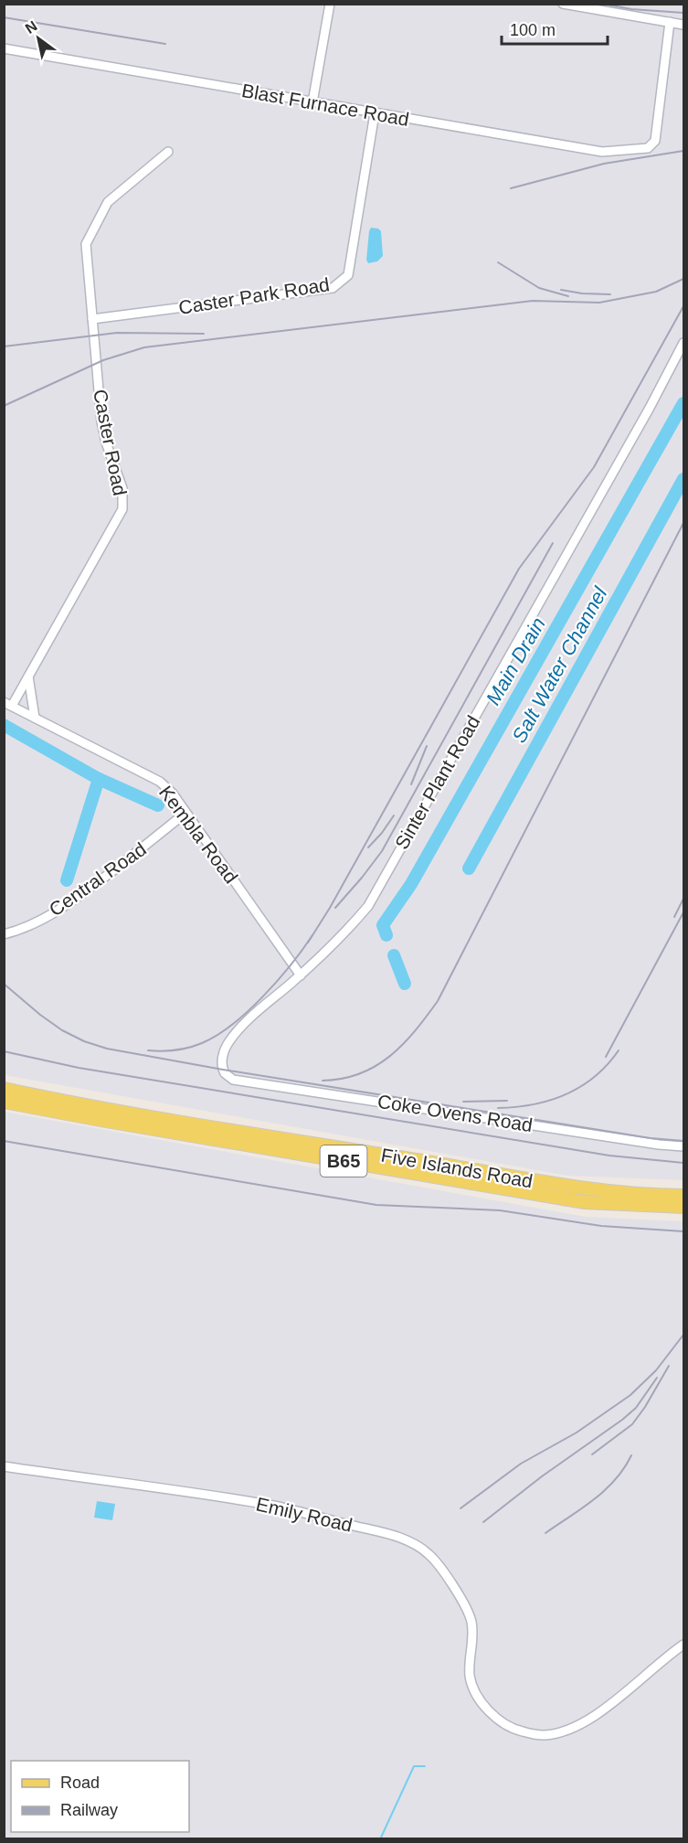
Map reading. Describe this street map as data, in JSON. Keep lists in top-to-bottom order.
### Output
{
  "streets": {
    "main road": ["B65", "Five Islands Road"],
    "street": [
      "Blast Furnace Road",
      "Caster Park Road",
      "Caster Road",
      "Sinter Plant Road",
      "Kembla Road",
      "Central Road",
      "Coke Ovens Road",
      "Emily Road"
    ]
  },
  "crossings": [
    ["Blast Furnace Road", "Caster Park Road"],
    ["Caster Park Road", "Caster Road"],
    ["Caster Road", "Kembla Road"],
    ["Sinter Plant Road", "Kembla Road"],
    ["Sinter Plant Road", "Coke Ovens Road"],
    ["Kembla Road", "Central Road"]
  ],
  "water": ["Main Drain", "Salt Water Channel"],
  "legend": ["Road", "Railway"],
  "scale_bar": "100 m",
  "north": "top left"
}
